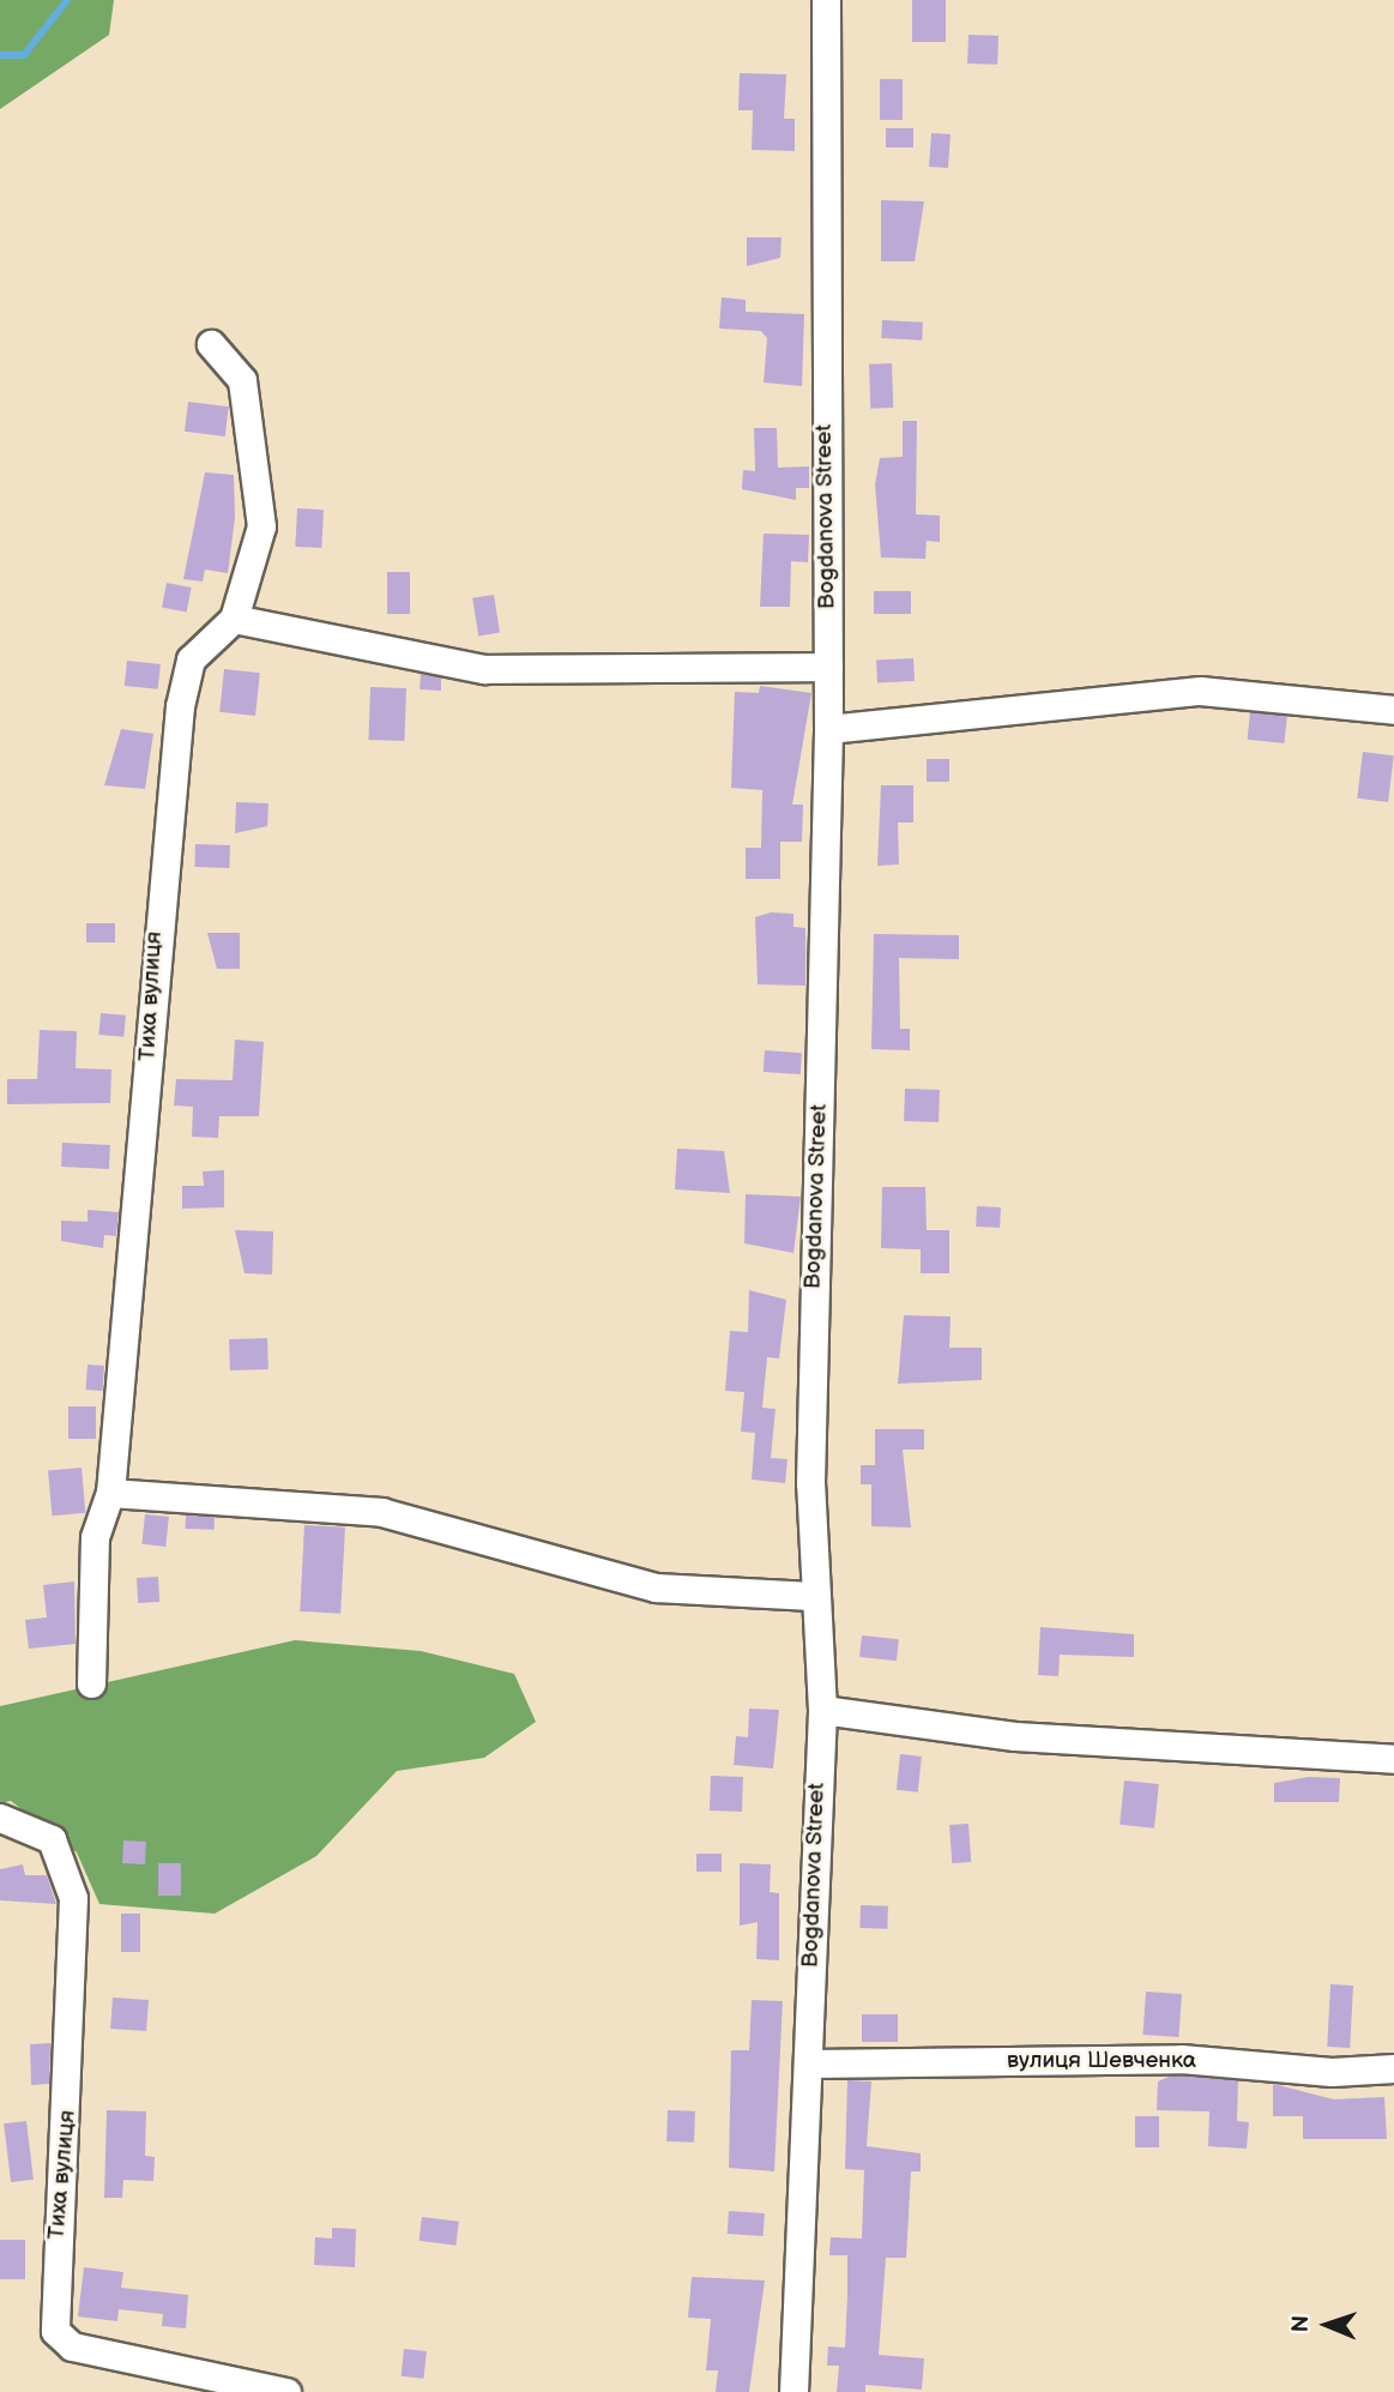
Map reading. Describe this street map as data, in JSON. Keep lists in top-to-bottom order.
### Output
{
  "streets": {
    "street": ["Bogdanova Street", "Тиха вулиця", "вулиця Шевченка"]
  },
  "crossings": [
    ["Bogdanova Street", "вулиця Шевченка"]
  ],
  "north": "left"
}
